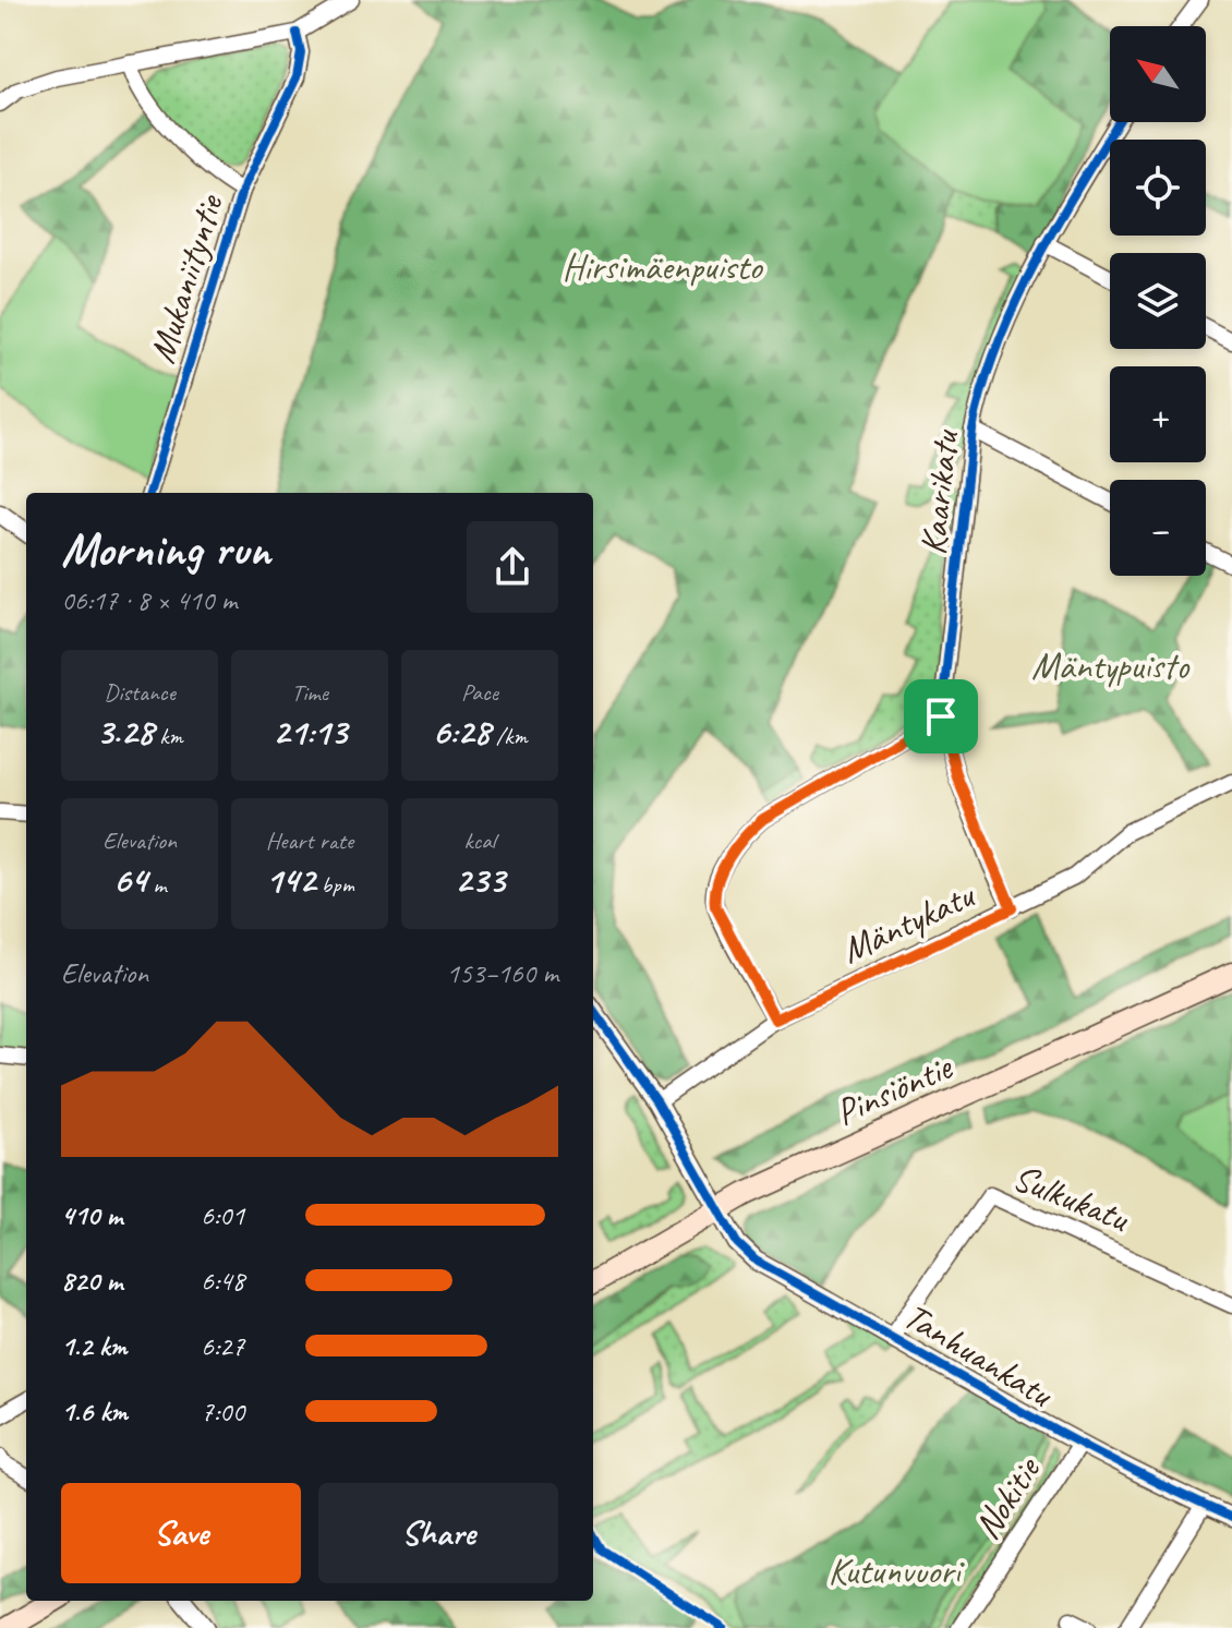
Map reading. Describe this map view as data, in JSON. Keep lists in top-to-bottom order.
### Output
{
  "streets": {
    "main road": ["Pinsiöntie"],
    "street": [
      "Mukaniityntie",
      "Kaarikatu",
      "Mäntykatu",
      "Sulkukatu",
      "Tanhuankatu",
      "Nokitie"
    ]
  },
  "crossings": [
    ["Kaarikatu", "Mäntykatu"],
    ["Mäntykatu", "Tanhuankatu"],
    ["Pinsiöntie", "Tanhuankatu"],
    ["Sulkukatu", "Tanhuankatu"],
    ["Tanhuankatu", "Nokitie"]
  ],
  "parks": ["Hirsimäenpuisto", "Mäntypuisto", "Kutunvuori"],
  "north": "top left",
  "page": {
    "map_buttons": ["+", "−"],
    "heading": ["Morning run", "06:17 · 8 × 410 m"],
    "stats": [
      ["Distance", "3.28 km"],
      ["Time", "21:13"],
      ["Pace", "6:28 /km"],
      ["Elevation", "64 m"],
      ["Heart rate", "142 bpm"],
      ["kcal", "233"]
    ],
    "chart": ["Elevation", "153–160 m"],
    "list": [
      {
        "name": "410 m",
        "note": "6:01"
      },
      {
        "name": "820 m",
        "note": "6:48"
      },
      {
        "name": "1.2 km",
        "note": "6:27"
      },
      {
        "name": "1.6 km",
        "note": "7:00"
      }
    ],
    "buttons": ["Save", "Share"]
  }
}
